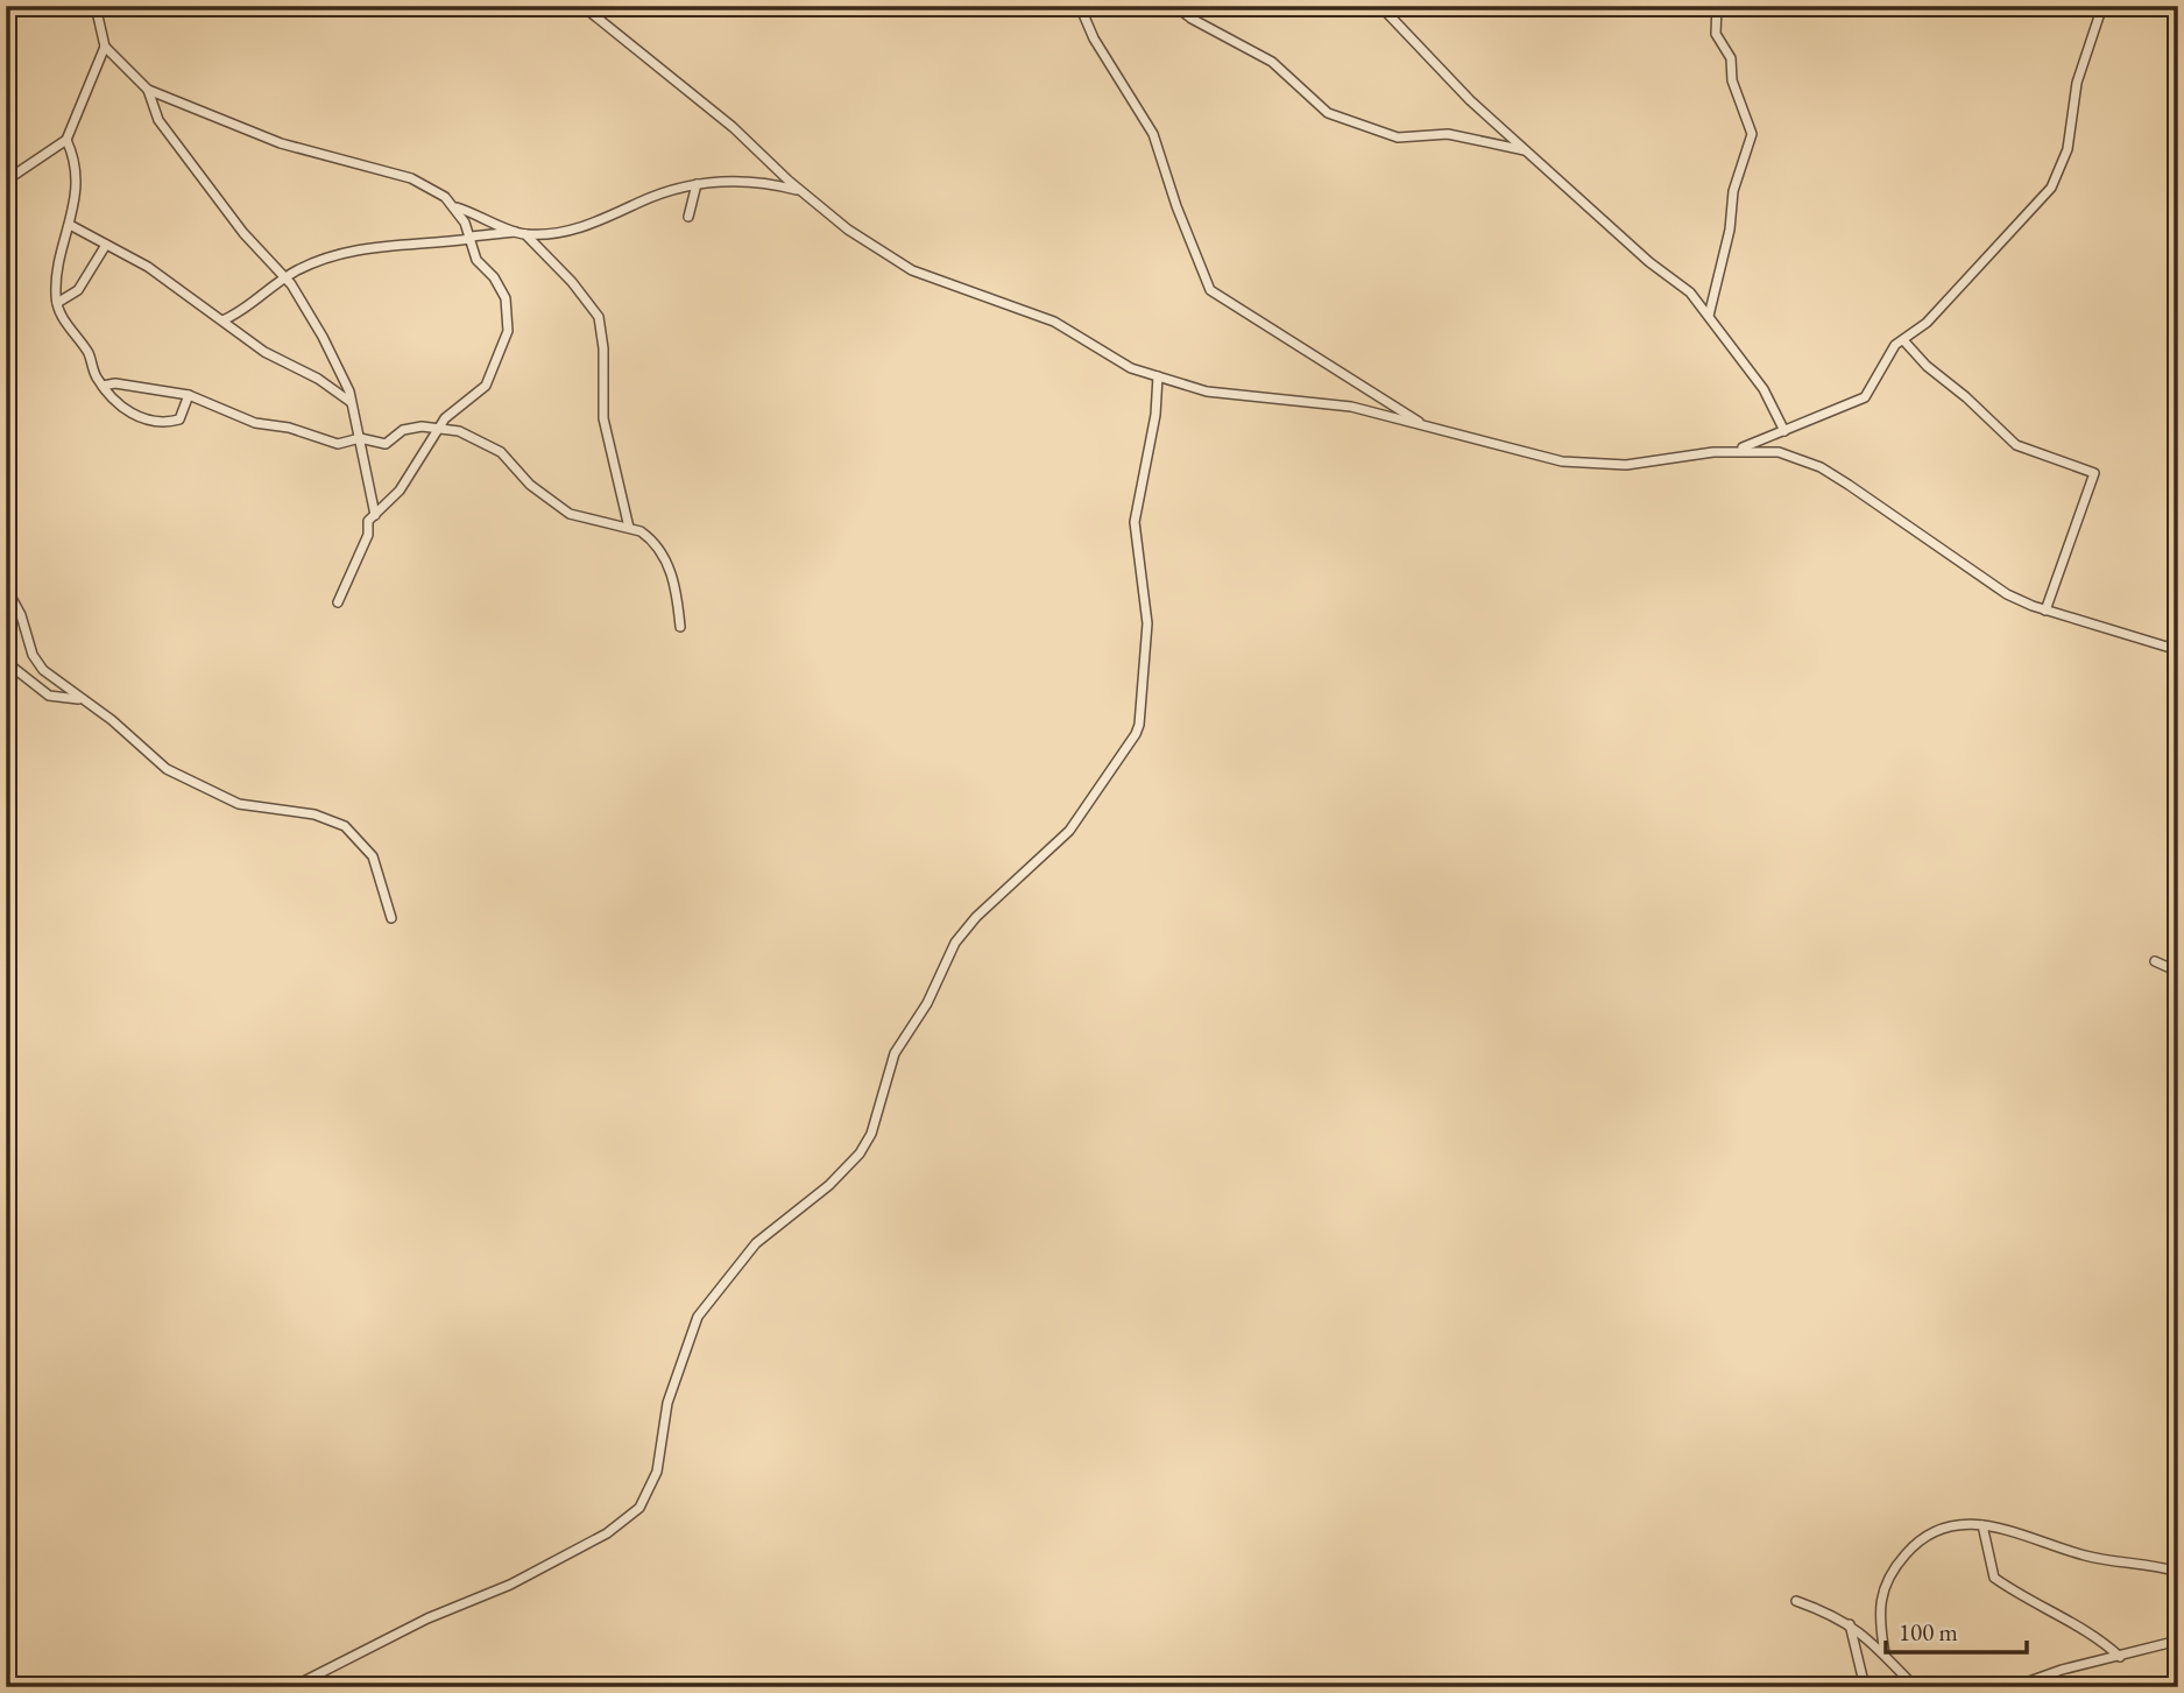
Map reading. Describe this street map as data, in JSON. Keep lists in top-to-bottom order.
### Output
{
  "scale_bar": "100 m"
}
